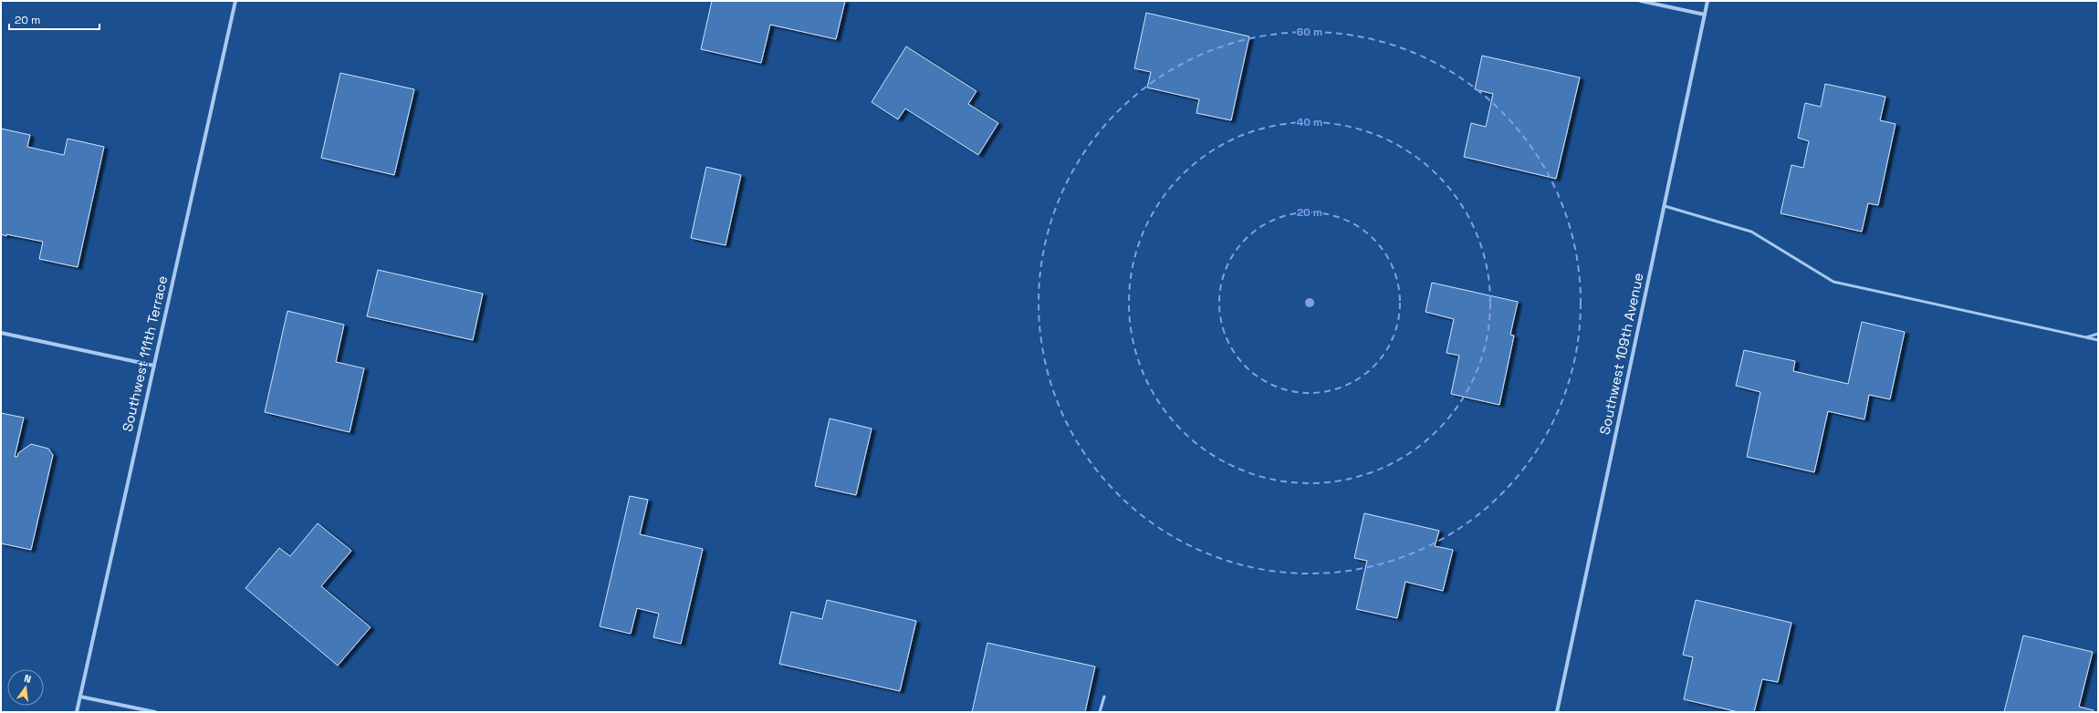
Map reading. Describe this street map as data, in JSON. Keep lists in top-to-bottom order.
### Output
{
  "streets": {
    "street": ["Southwest 111th Terrace", "Southwest 109th Avenue"]
  },
  "scale_bar": "20 m",
  "north": "top",
  "rings": ["60 m", "40 m", "20 m"]
}
